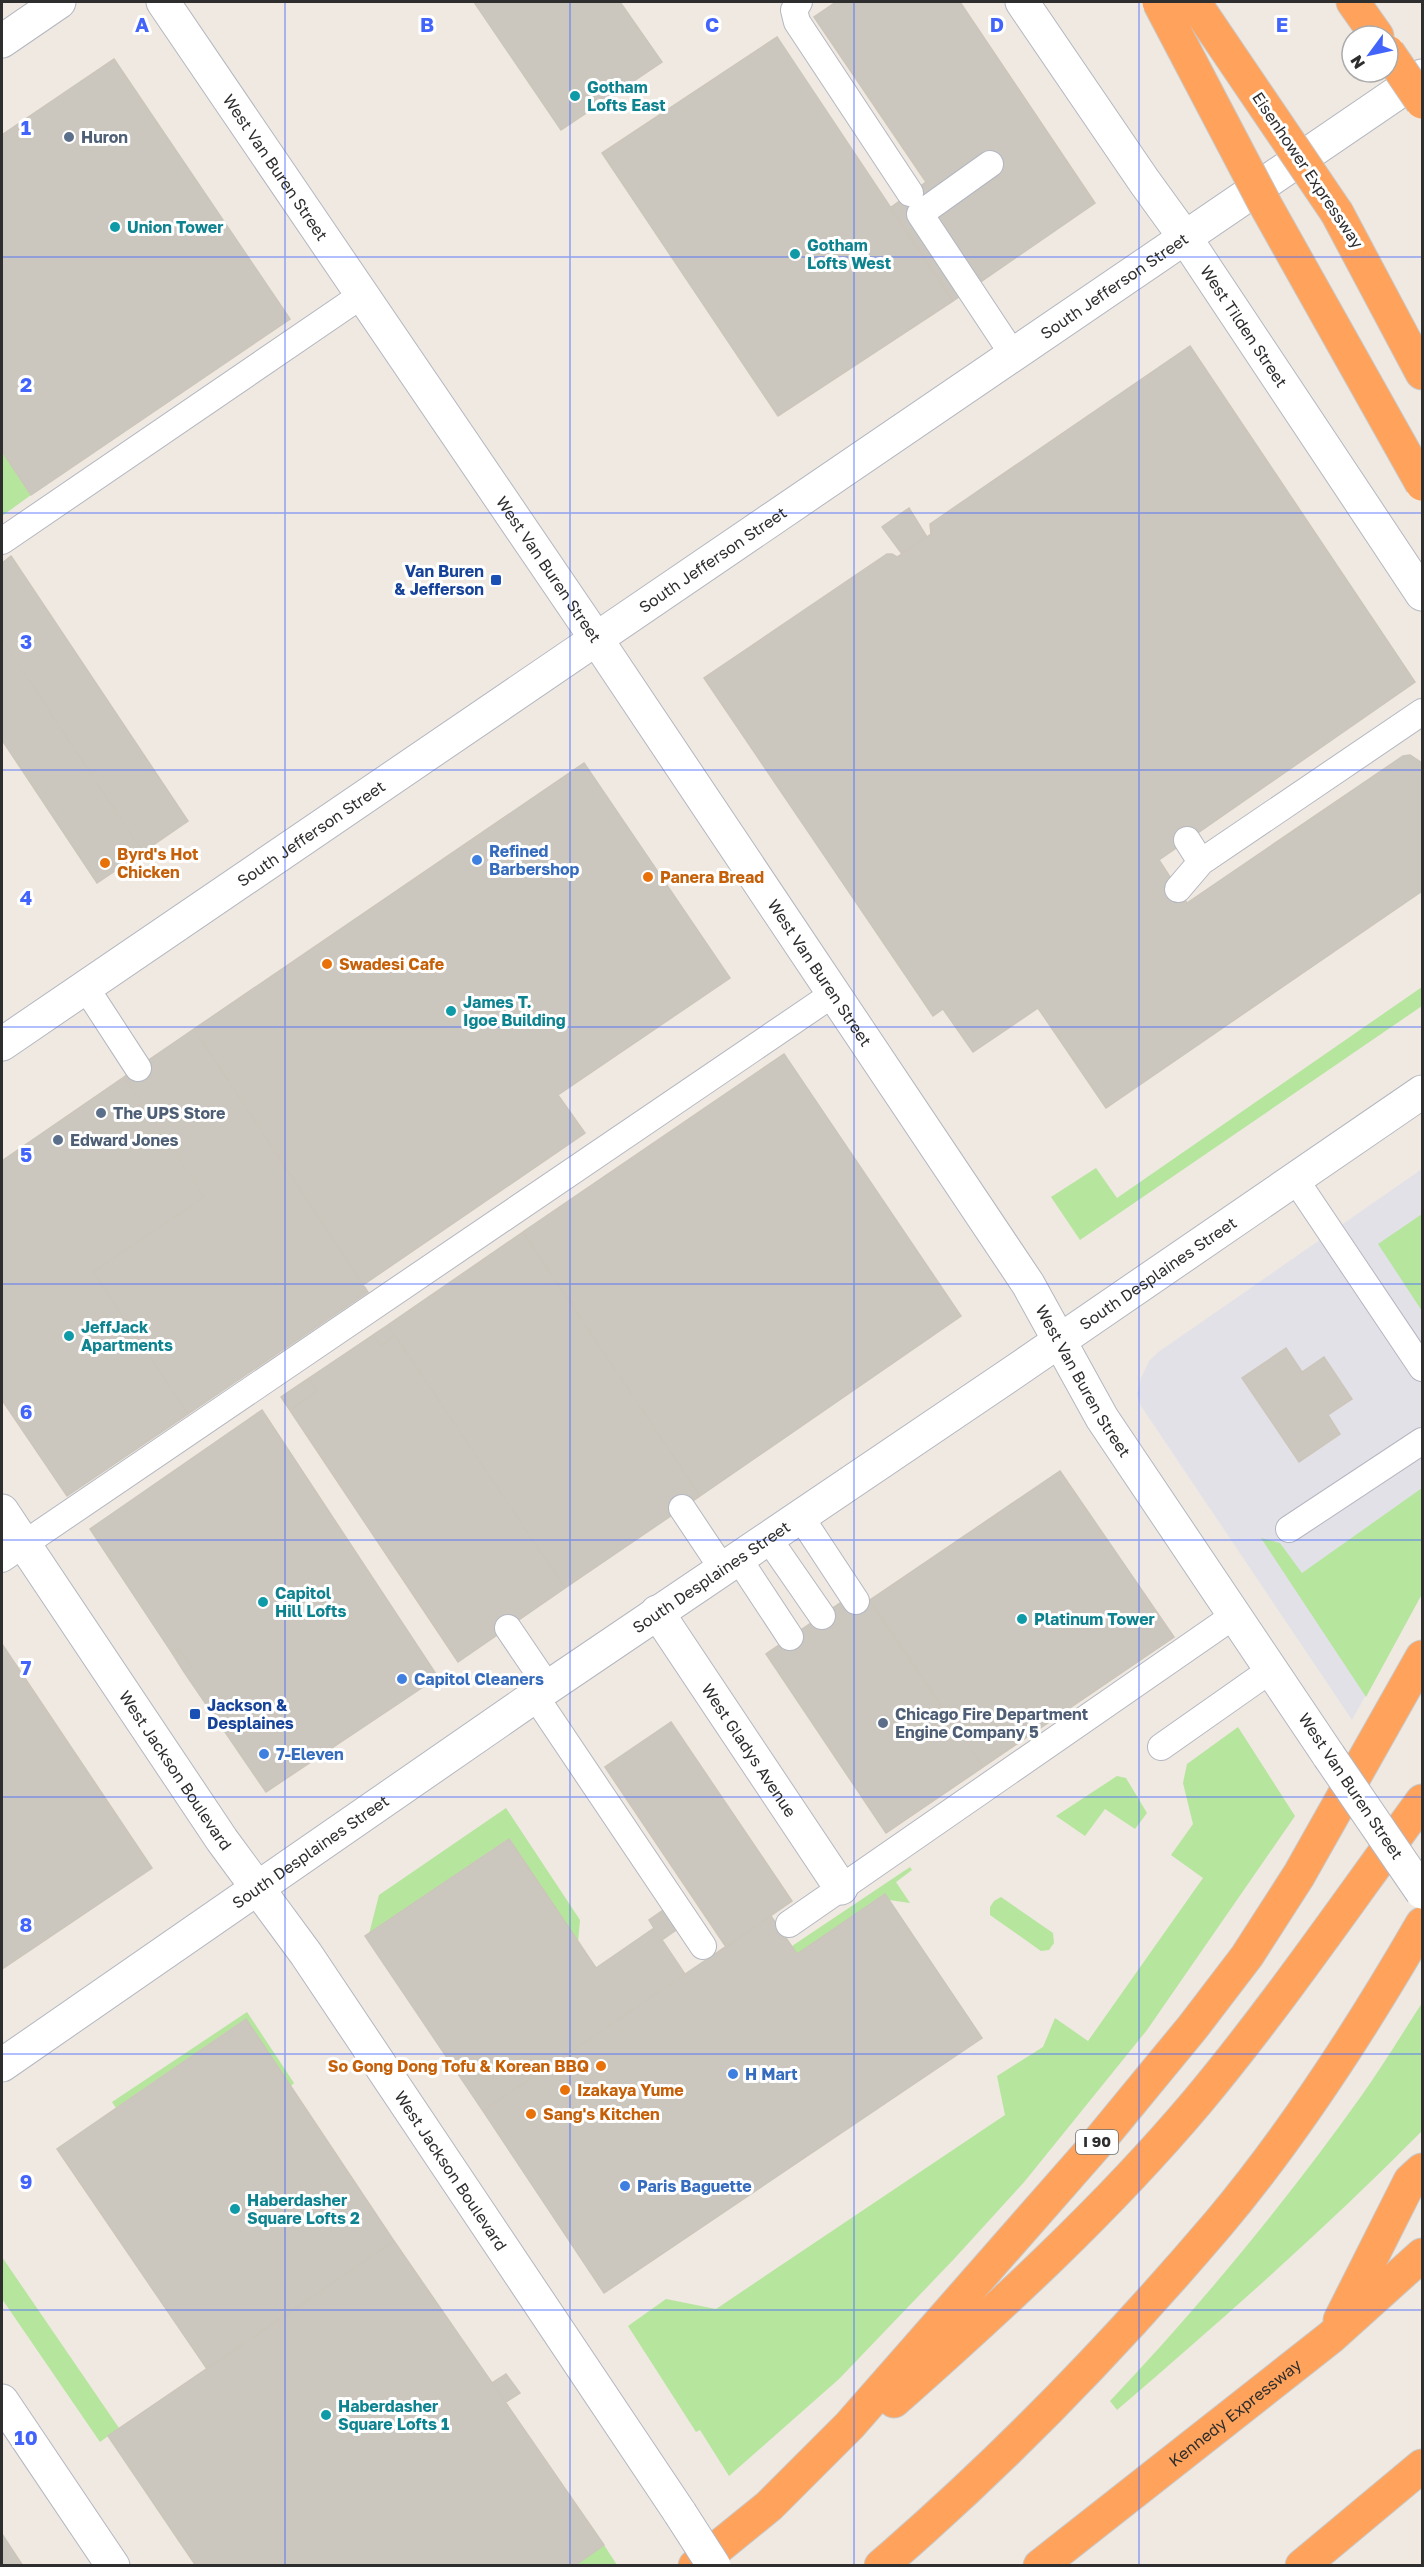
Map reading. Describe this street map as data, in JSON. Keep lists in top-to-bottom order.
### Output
{
  "streets": {
    "highway": ["Eisenhower Expressway", "I 90", "Kennedy Expressway"],
    "main road": [
      "West Van Buren Street",
      "South Jefferson Street",
      "West Tilden Street",
      "South Desplaines Street",
      "West Gladys Avenue",
      "West Jackson Boulevard"
    ]
  },
  "crossings": [
    ["West Van Buren Street", "South Jefferson Street"],
    ["West Van Buren Street", "South Desplaines Street"],
    ["South Jefferson Street", "West Tilden Street"],
    ["South Desplaines Street", "West Gladys Avenue"],
    ["South Desplaines Street", "West Jackson Boulevard"]
  ],
  "places": {
    "other": [
      "Gotham Lofts East",
      "Huron",
      "Union Tower",
      "Gotham Lofts West",
      "Refined Barbershop",
      "Byrd's Hot Chicken",
      "Panera Bread",
      "Swadesi Cafe",
      "James T. Igoe Building",
      "The UPS Store",
      "Edward Jones",
      "JeffJack Apartments",
      "Capitol Hill Lofts",
      "Platinum Tower",
      "Capitol Cleaners",
      "Chicago Fire Department Engine Company 5",
      "7-Eleven",
      "So Gong Dong Tofu & Korean BBQ",
      "H Mart",
      "Izakaya Yume",
      "Sang's Kitchen",
      "Paris Baguette",
      "Haberdasher Square Lofts 2",
      "Haberdasher Square Lofts 1"
    ],
    "transit": ["Van Buren & Jefferson", "Jackson & Desplaines"]
  },
  "north": "bottom left",
  "grid": {
    "columns": [
      "A",
      "B",
      "C",
      "D",
      "E"
    ],
    "rows": [
      "1",
      "2",
      "3",
      "4",
      "5",
      "6",
      "7",
      "8",
      "9",
      "10"
    ]
  }
}
